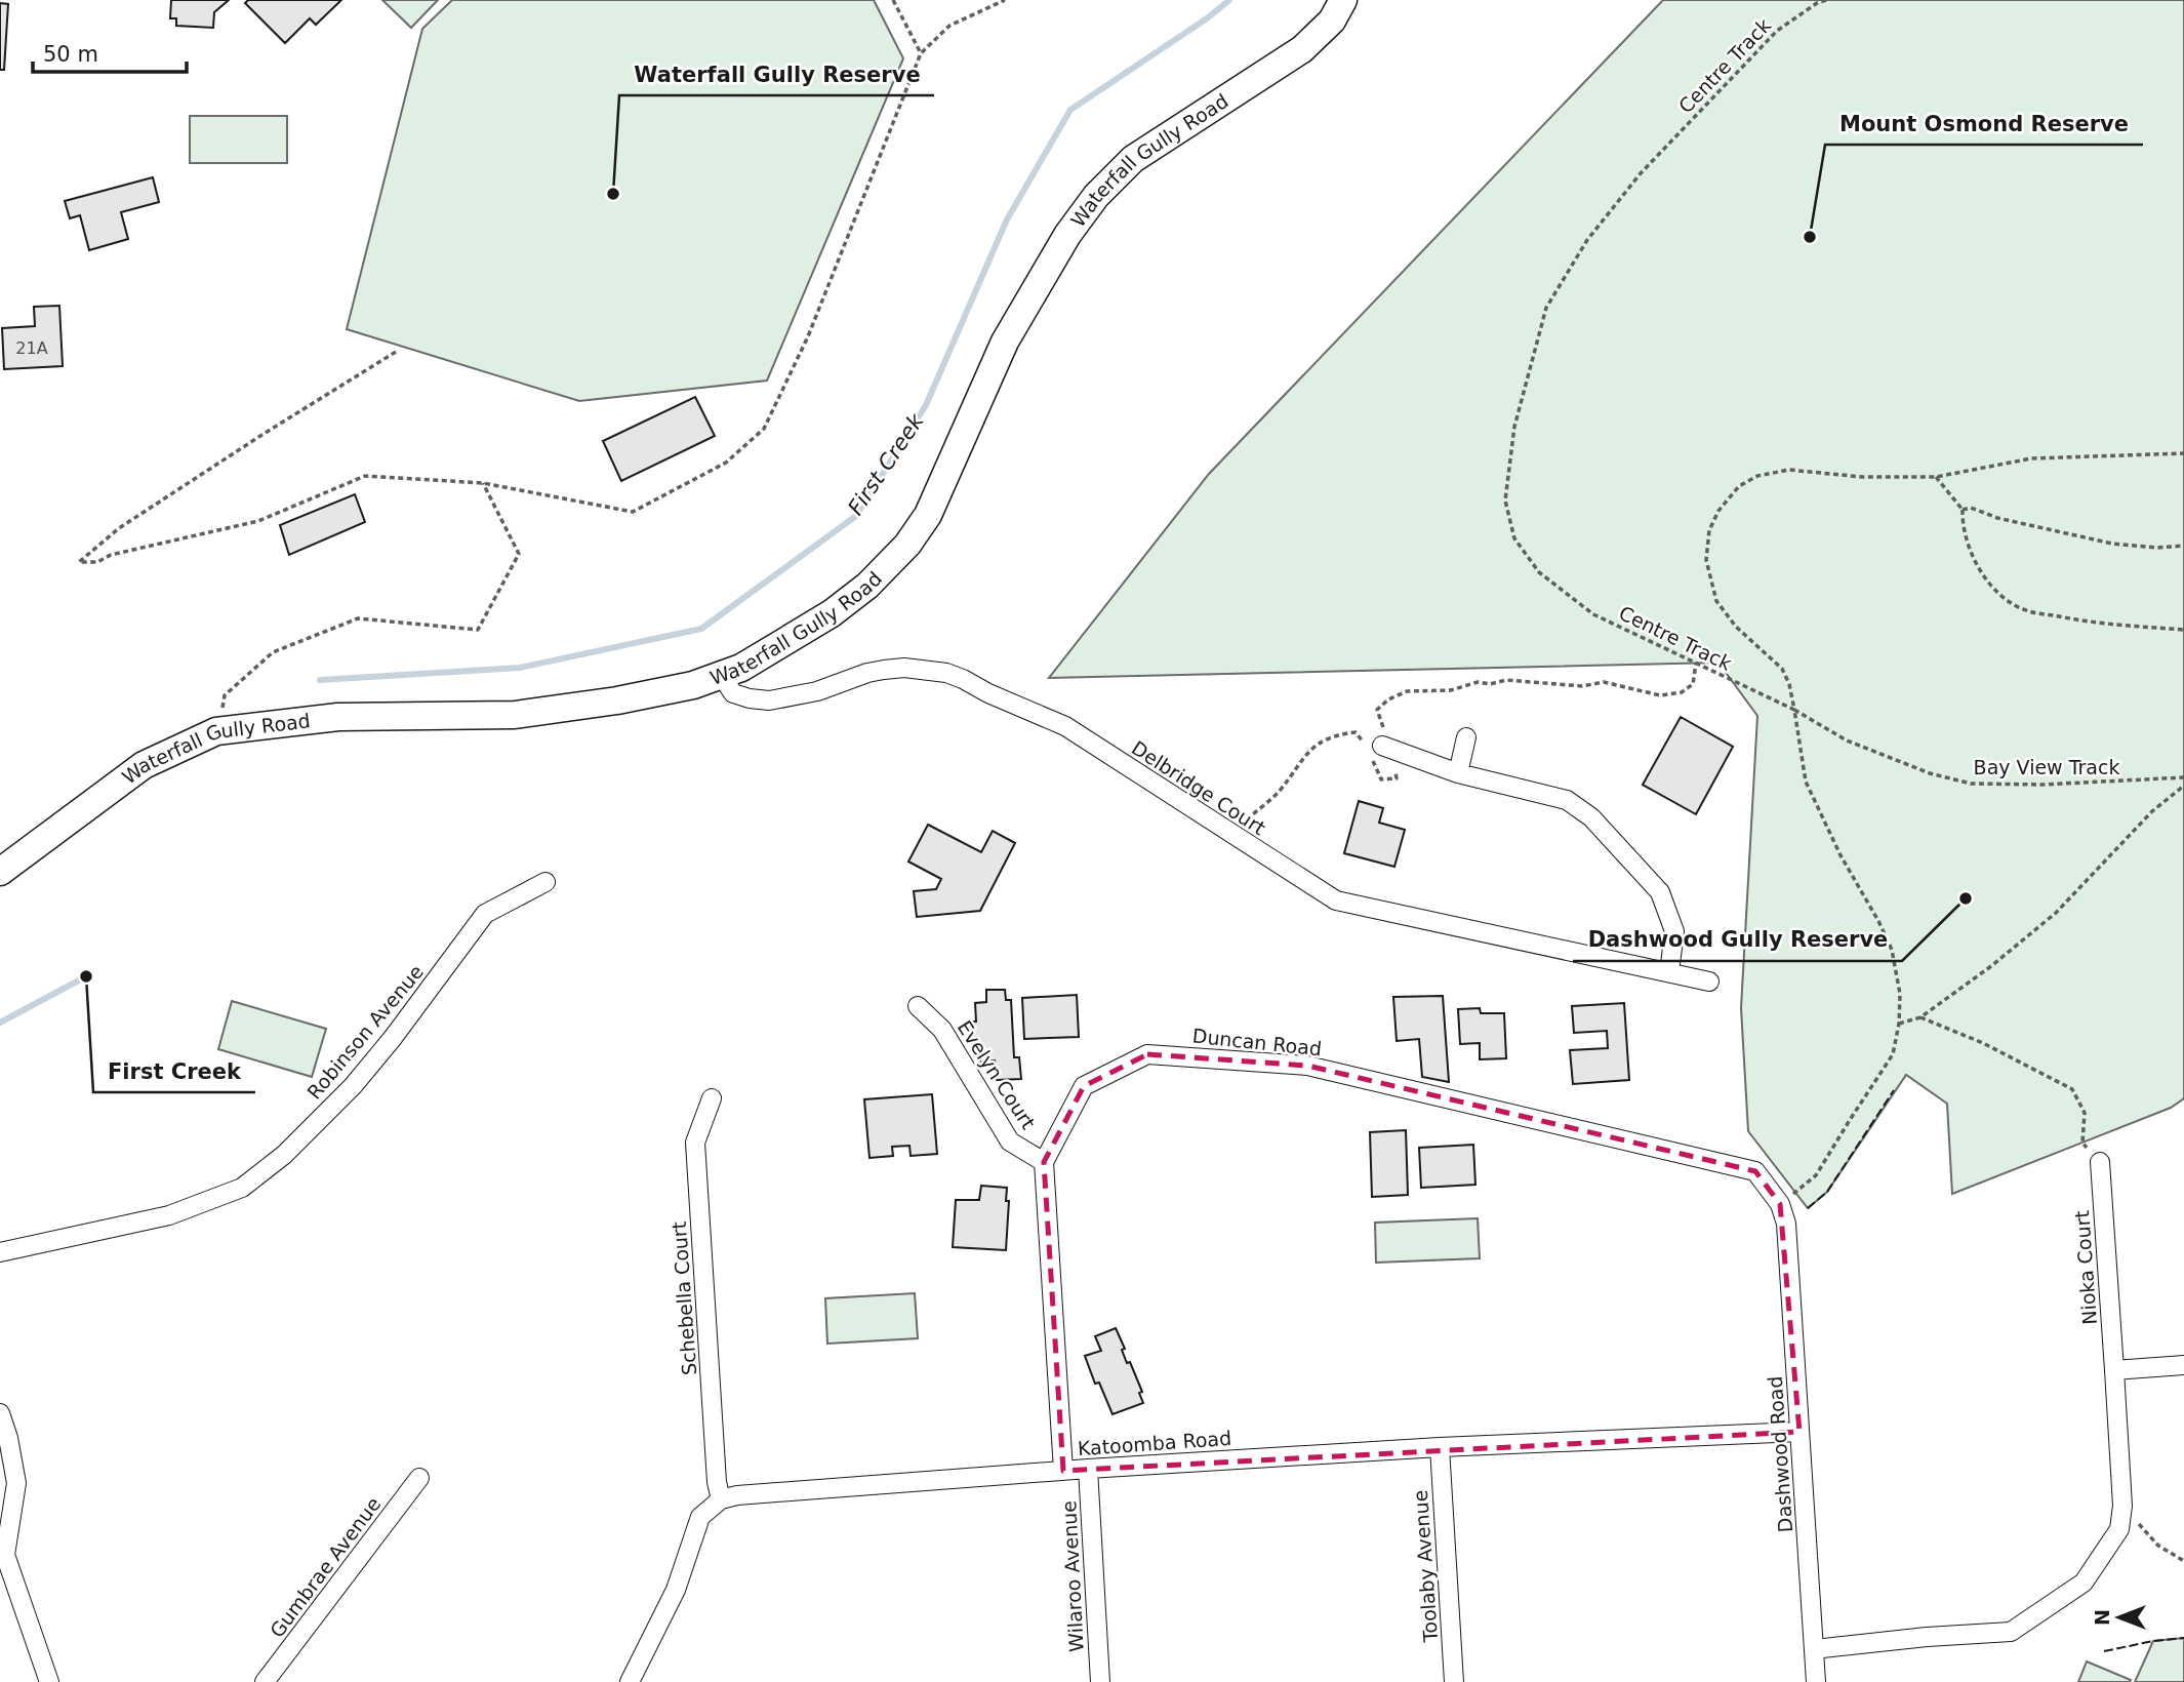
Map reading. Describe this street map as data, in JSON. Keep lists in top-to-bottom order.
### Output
{
  "streets": {
    "street": [
      "Waterfall Gully Road",
      "Delbridge Court",
      "Robinson Avenue",
      "Duncan Road",
      "Evelyn Court",
      "Nioka Court",
      "Schebella Court",
      "Katoomba Road",
      "Dashwood Road",
      "Toolaby Avenue",
      "Gumbrae Avenue",
      "Wilaroo Avenue"
    ],
    "path": ["Centre Track", "Bay View Track"]
  },
  "crossings": [
    ["Centre Track", "Bay View Track"],
    ["Waterfall Gully Road", "Delbridge Court"],
    ["Duncan Road", "Evelyn Court"],
    ["Duncan Road", "Dashwood Road"],
    ["Nioka Court", "Dashwood Road"],
    ["Schebella Court", "Katoomba Road"],
    ["Katoomba Road", "Dashwood Road"],
    ["Katoomba Road", "Toolaby Avenue"],
    ["Katoomba Road", "Wilaroo Avenue"]
  ],
  "water": ["First Creek"],
  "places": [
    "Waterfall Gully Reserve",
    "Mount Osmond Reserve",
    "Dashwood Gully Reserve",
    "First Creek"
  ],
  "house_numbers": ["21A"],
  "scale_bar": "50 m",
  "north": "left"
}
